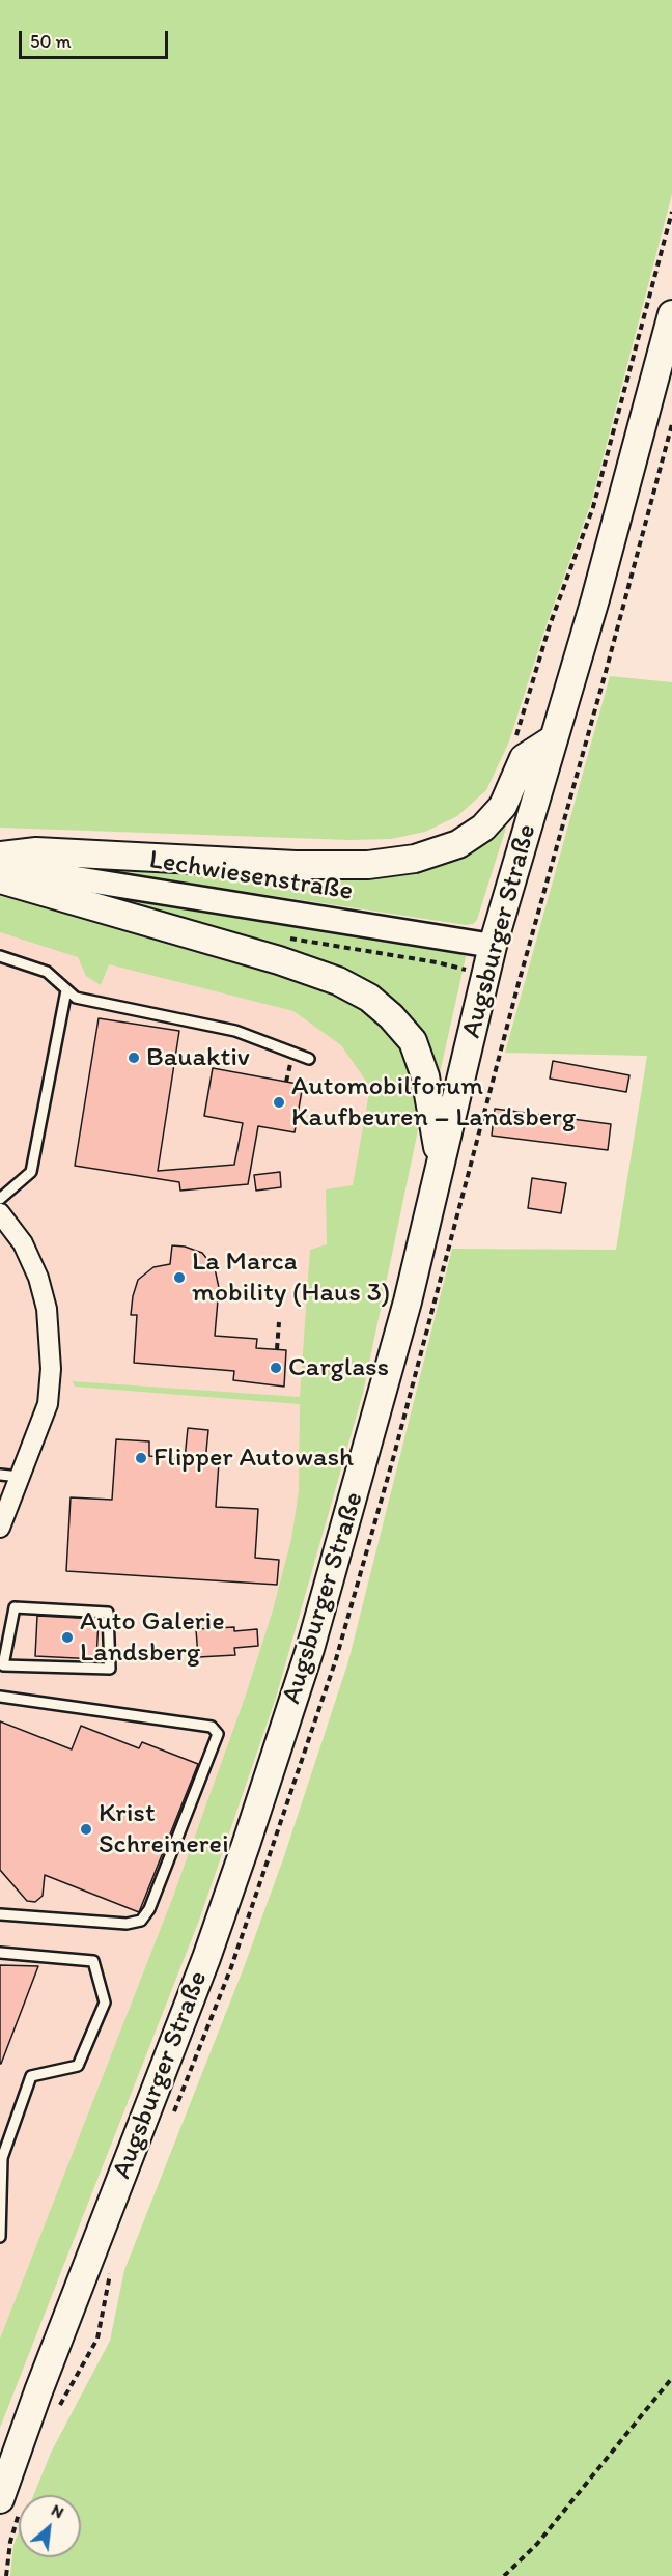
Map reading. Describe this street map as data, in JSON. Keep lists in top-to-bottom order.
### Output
{
  "streets": {
    "main road": ["Augsburger Straße"],
    "street": ["Lechwiesenstraße"]
  },
  "crossings": [
    ["Lechwiesenstraße", "Augsburger Straße"]
  ],
  "places": [
    "Bauaktiv",
    "Automobilforum Kaufbeuren – Landsberg",
    "La Marca mobility (Haus 3)",
    "Carglass",
    "Flipper Autowash",
    "Auto Galerie Landsberg",
    "Krist Schreinerei"
  ],
  "scale_bar": "50 m",
  "north": "top right"
}
